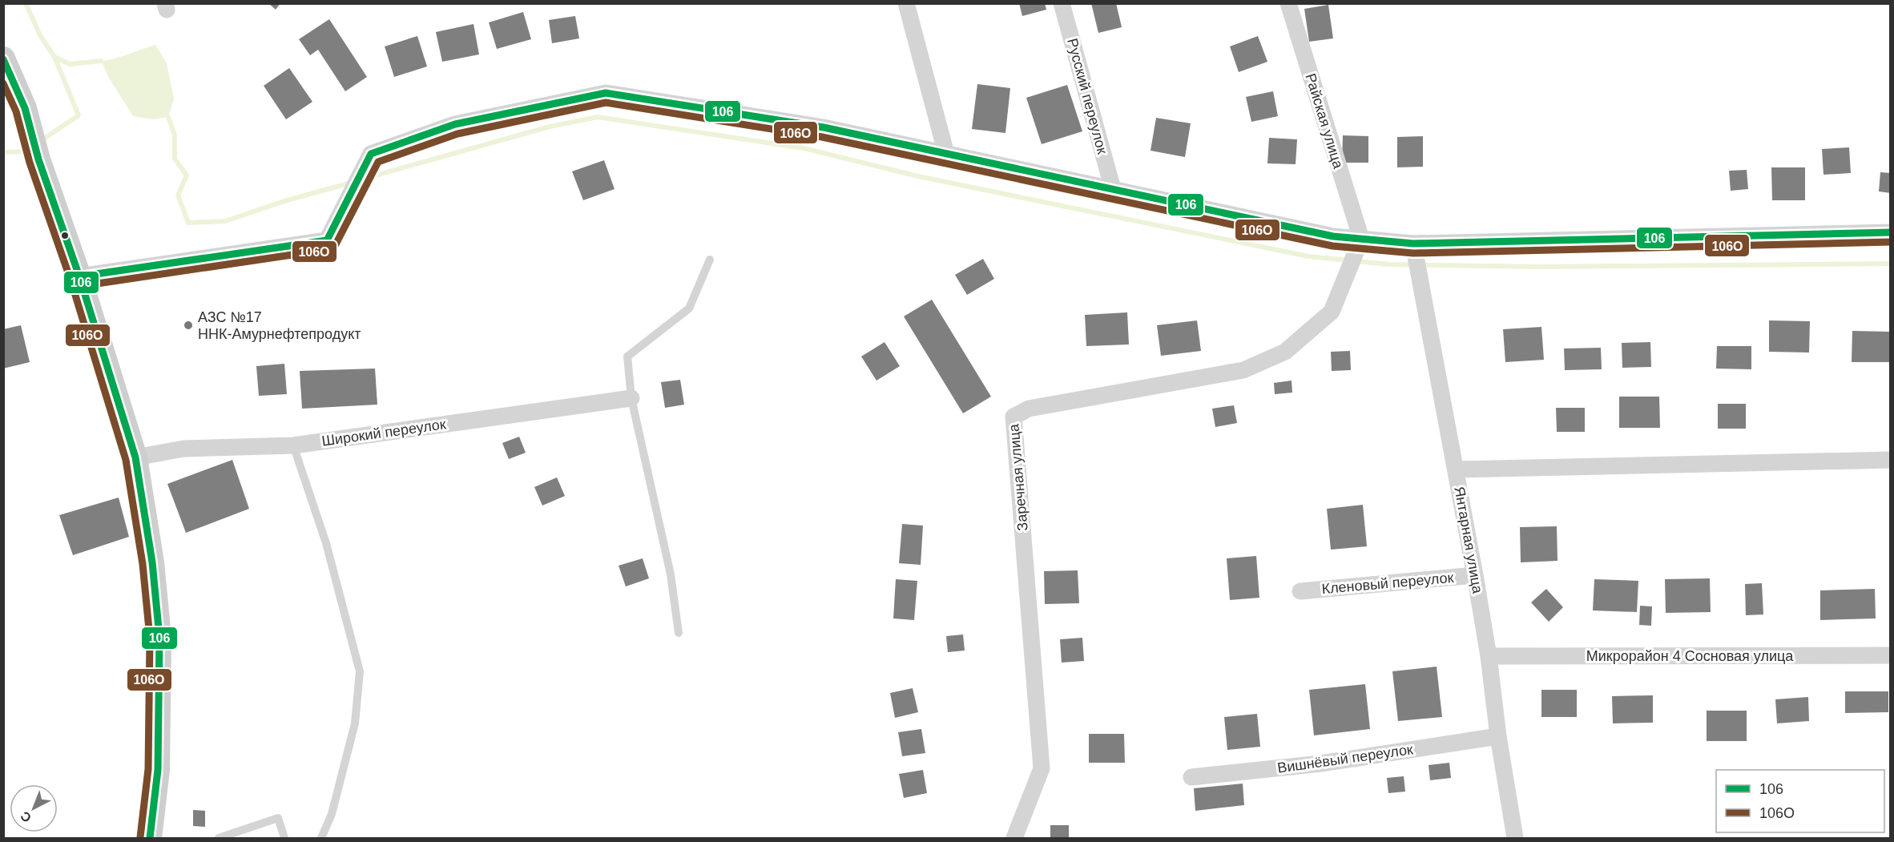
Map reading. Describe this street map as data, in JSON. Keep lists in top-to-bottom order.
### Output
{
  "streets": {
    "street": [
      "Русский переулок",
      "Райская улица",
      "Широкий переулок",
      "Заречная улица",
      "Янтарная улица",
      "Кленовый переулок",
      "Микрорайон 4 Сосновая улица",
      "Вишнёвый переулок"
    ]
  },
  "crossings": [
    ["Райская улица", "Заречная улица"],
    ["Янтарная улица", "Кленовый переулок"],
    ["Янтарная улица", "Микрорайон 4 Сосновая улица"],
    ["Янтарная улица", "Вишнёвый переулок"]
  ],
  "places": ["АЗС №17 ННК-Амурнефтепродукт"],
  "lines": ["transit line 106", "transit line 106О"],
  "legend": ["106", "106О"],
  "north": "bottom left"
}
